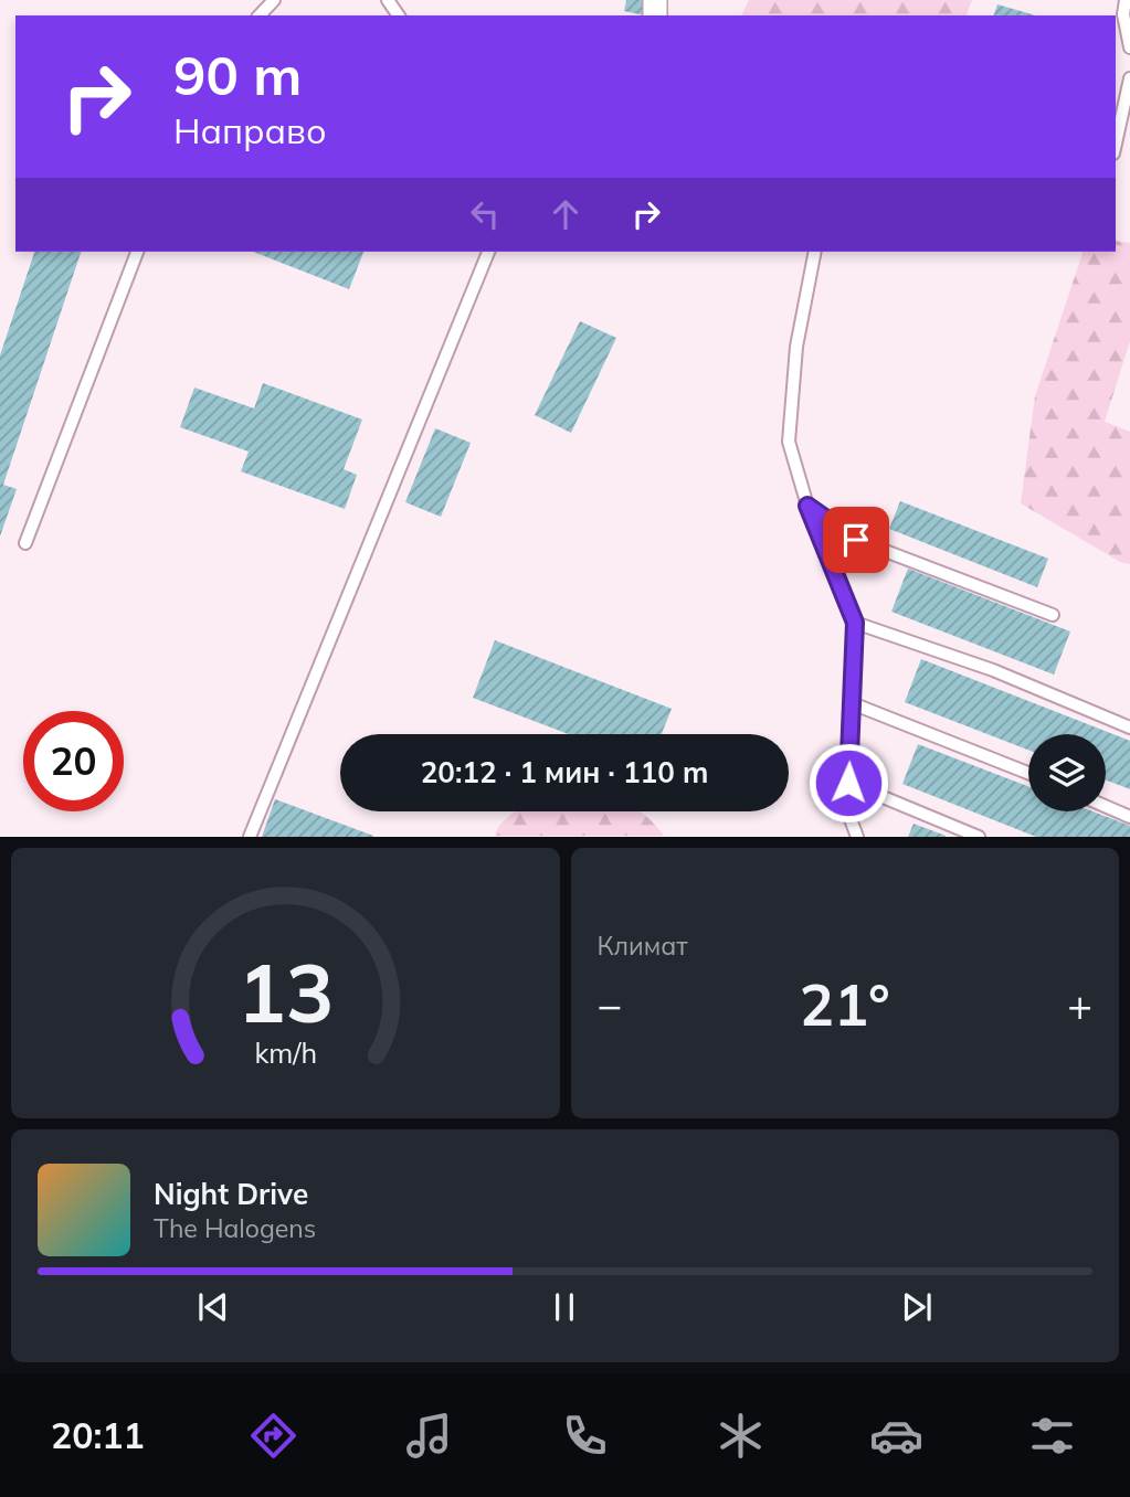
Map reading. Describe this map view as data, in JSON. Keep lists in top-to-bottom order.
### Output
{
  "page": {
    "turn": ["90 m", "Направо"],
    "limit": "20",
    "trip": "20:12 · 1 мин · 110 m",
    "tile": "Климат",
    "heat": ["−", "21°", "+"],
    "song": ["Night Drive", "The Halogens"],
    "tabs": "20:11",
    "gauge": ["13", "km/h"]
  }
}
